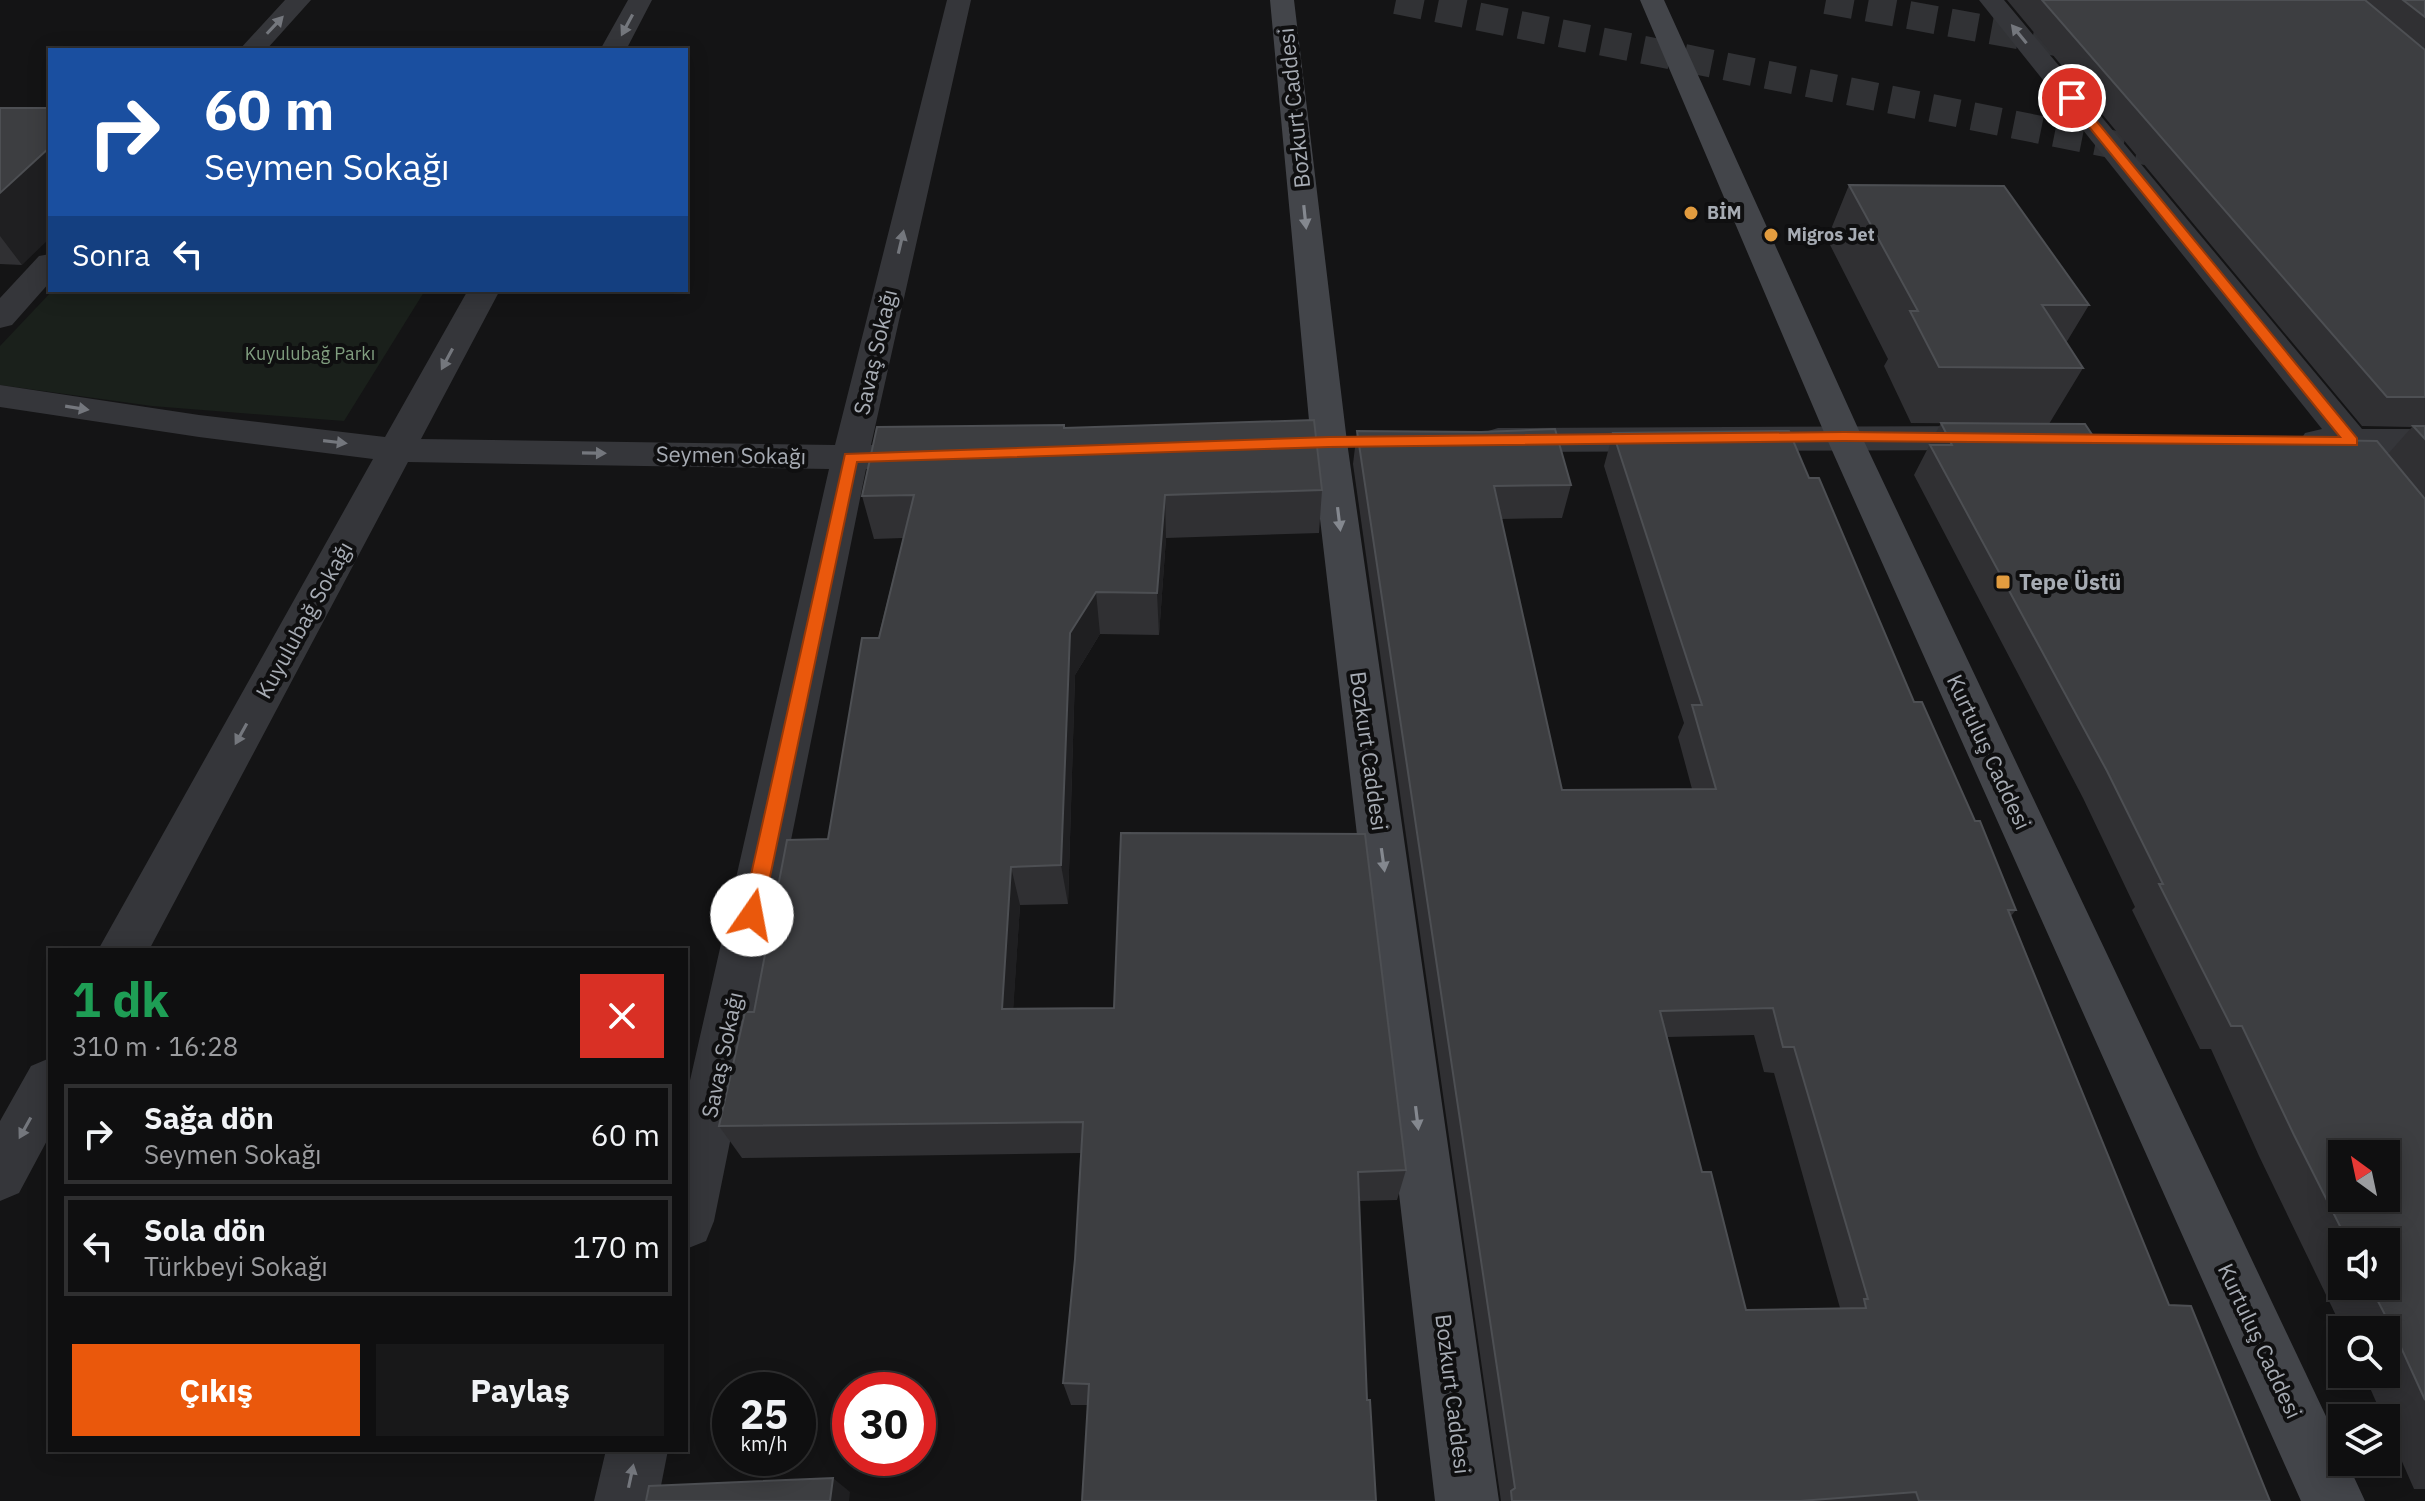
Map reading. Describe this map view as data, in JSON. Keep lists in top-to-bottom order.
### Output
{
  "streets": {
    "street": [
      "Bozkurt Caddesi",
      "Savaş Sokağı",
      "Seymen Sokağı",
      "Kuyulubağ Sokağı",
      "Kurtuluş Caddesi"
    ]
  },
  "crossings": [
    ["Savaş Sokağı", "Seymen Sokağı"],
    ["Seymen Sokağı", "Kuyulubağ Sokağı"]
  ],
  "one_way": [
    "Bozkurt Caddesi",
    "Savaş Sokağı",
    "Seymen Sokağı",
    "Kuyulubağ Sokağı"
  ],
  "parks": ["Kuyulubağ Parkı"],
  "places": {
    "other": ["BİM", "Migros Jet"],
    "transit": ["Tepe Üstü"]
  },
  "north": "top left",
  "page": {
    "turn": ["60 m", "Seymen Sokağı"],
    "then": "Sonra",
    "heading": ["1 dk", "310 m · 16:28"],
    "list": [
      {
        "name": "Sağa dön",
        "note": "Seymen Sokağı",
        "value": "60 m"
      },
      {
        "name": "Sola dön",
        "note": "Türkbeyi Sokağı",
        "value": "170 m"
      }
    ],
    "buttons": ["Çıkış", "Paylaş"],
    "speed": "25 km/h",
    "limit": "30"
  }
}
